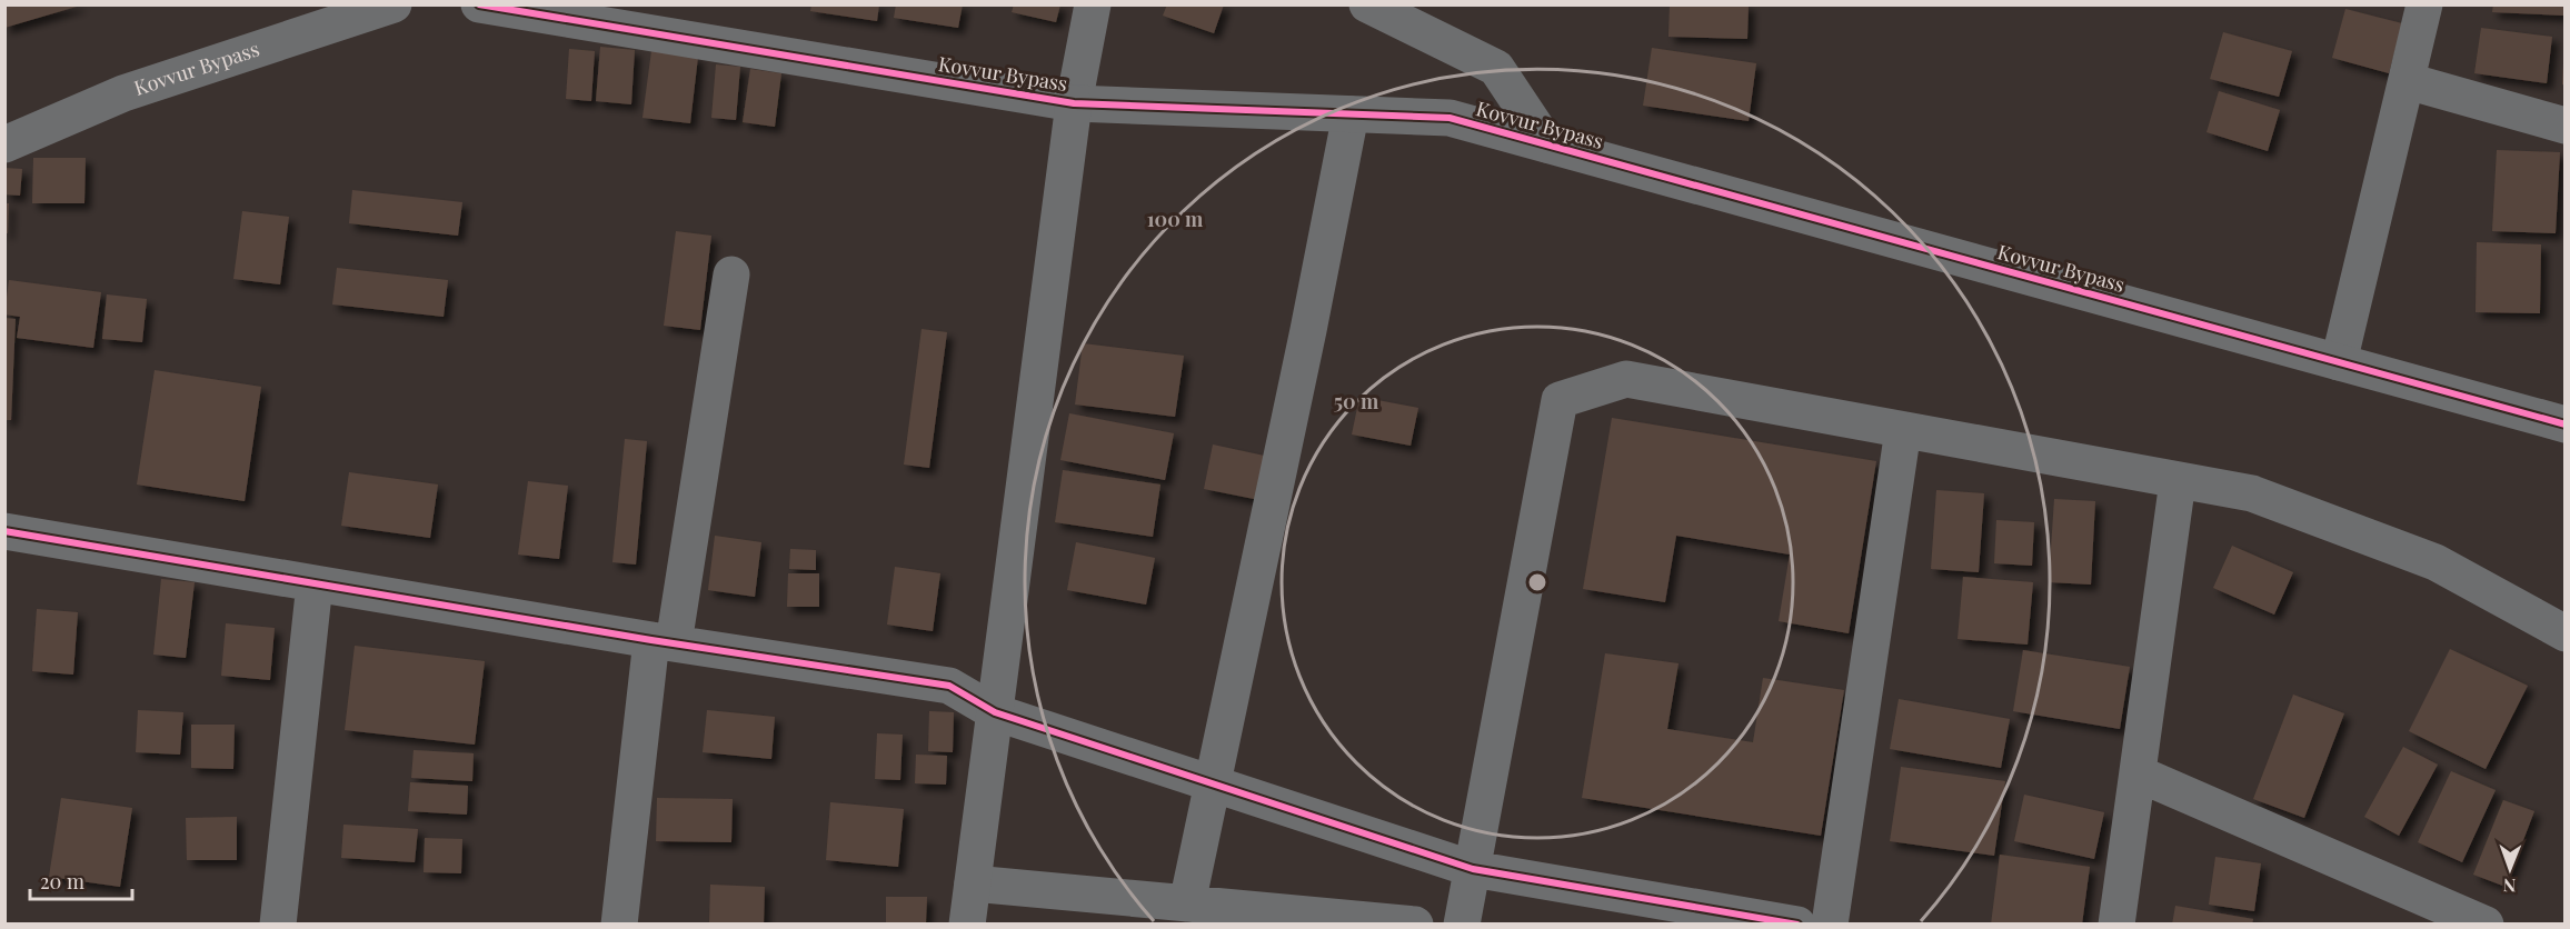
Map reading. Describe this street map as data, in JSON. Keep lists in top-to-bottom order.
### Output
{
  "streets": {
    "street": ["Kovvur Bypass"]
  },
  "scale_bar": "20 m",
  "north": "bottom",
  "rings": ["100 m", "50 m"]
}
